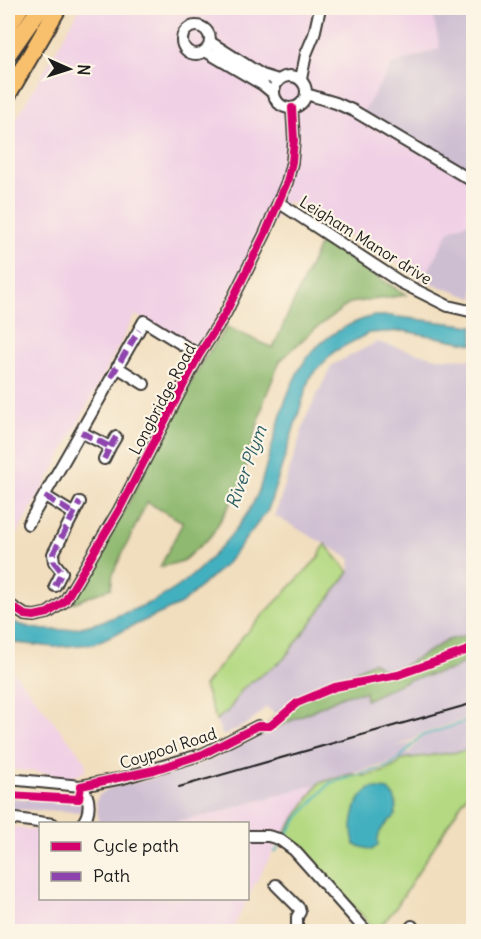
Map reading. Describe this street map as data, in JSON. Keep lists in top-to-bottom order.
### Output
{
  "streets": {
    "street": ["Leigham Manor drive", "Longbridge Road", "Coypool Road"]
  },
  "crossings": [
    ["Leigham Manor drive", "Longbridge Road"]
  ],
  "water": ["River Plym"],
  "legend": ["Cycle path", "Path"],
  "north": "right"
}
